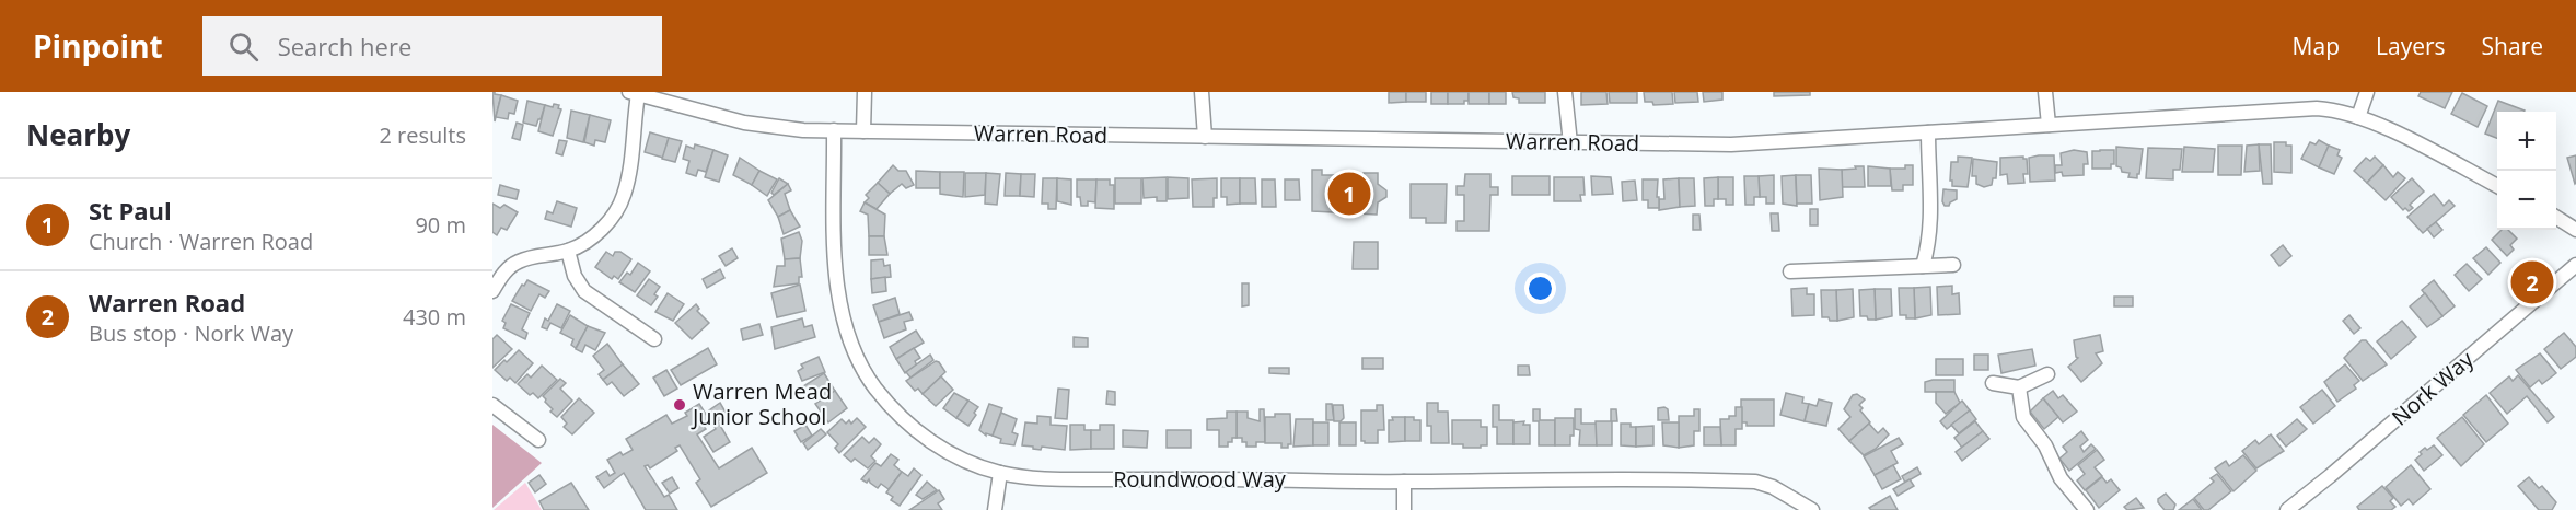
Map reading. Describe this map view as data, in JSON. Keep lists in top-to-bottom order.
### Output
{
  "streets": {
    "street": ["Warren Road", "Nork Way", "Roundwood Way"]
  },
  "crossings": [
    ["Warren Road", "Roundwood Way"]
  ],
  "places": ["Warren Mead Junior School"],
  "page": {
    "header": "Pinpoint",
    "search": "Search here",
    "nav": ["Map", "Layers", "Share"],
    "heading": ["Nearby", "2 results"],
    "map_buttons": ["+", "−"],
    "pins": ["1", "2"],
    "list": [
      {
        "mark": "1",
        "name": "St Paul",
        "note": "Church · Warren Road",
        "value": "90 m"
      },
      {
        "mark": "2",
        "name": "Warren Road",
        "note": "Bus stop · Nork Way",
        "value": "430 m"
      }
    ]
  }
}
